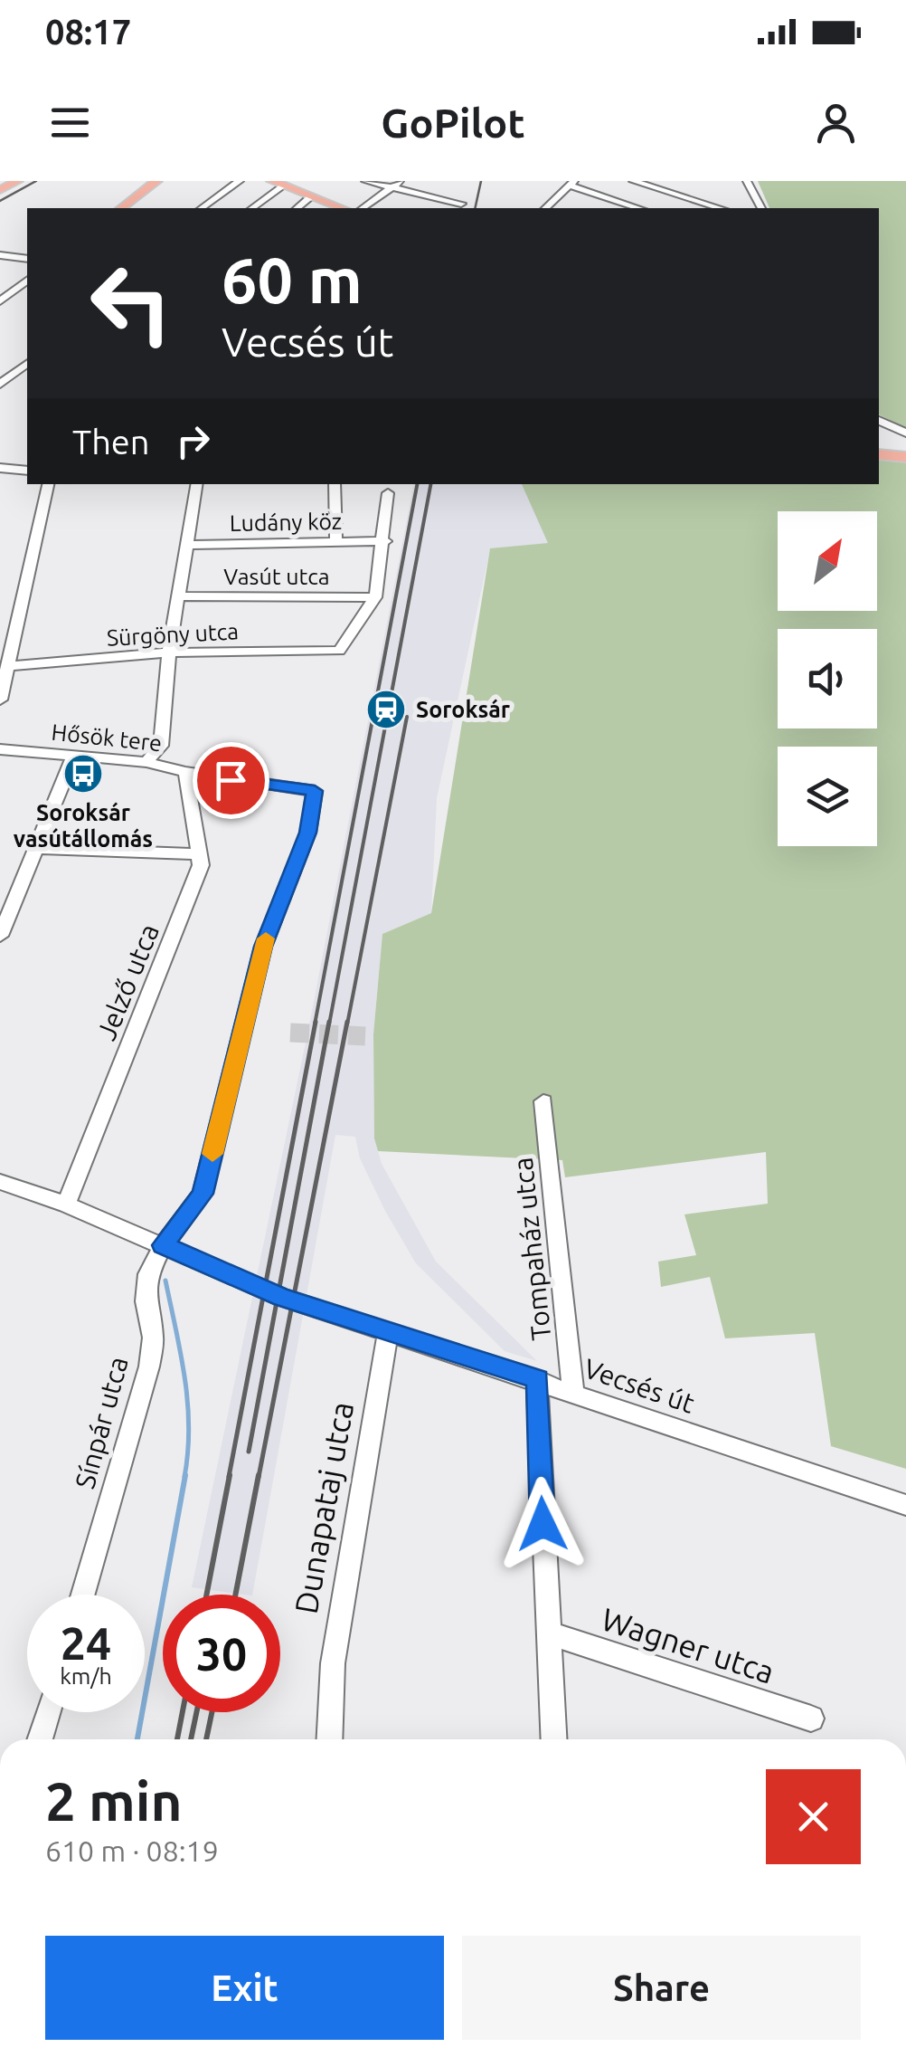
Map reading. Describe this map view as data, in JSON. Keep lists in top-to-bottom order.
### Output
{
  "streets": {
    "street": [
      "Ludány köz",
      "Vasút utca",
      "Sürgöny utca",
      "Hősök tere",
      "Jelző utca",
      "Tompaház utca",
      "Vecsés út",
      "Sínpár utca",
      "Dunapataj utca",
      "Wagner utca"
    ]
  },
  "crossings": [
    ["Vasút utca", "Sürgöny utca"],
    ["Hősök tere", "Jelző utca"],
    ["Hősök tere", "Sínpár utca"],
    ["Jelző utca", "Vecsés út"],
    ["Tompaház utca", "Vecsés út"],
    ["Vecsés út", "Sínpár utca"],
    ["Vecsés út", "Dunapataj utca"]
  ],
  "places": {
    "station": ["Soroksár"],
    "bus stop": ["Soroksár vasútállomás"]
  },
  "north": "top right",
  "page": {
    "status": "08:17",
    "header": "GoPilot",
    "turn": ["60 m", "Vecsés út"],
    "then": "Then",
    "speed": "24 km/h",
    "limit": "30",
    "heading": ["2 min", "610 m · 08:19"],
    "buttons": ["Exit", "Share"]
  }
}
